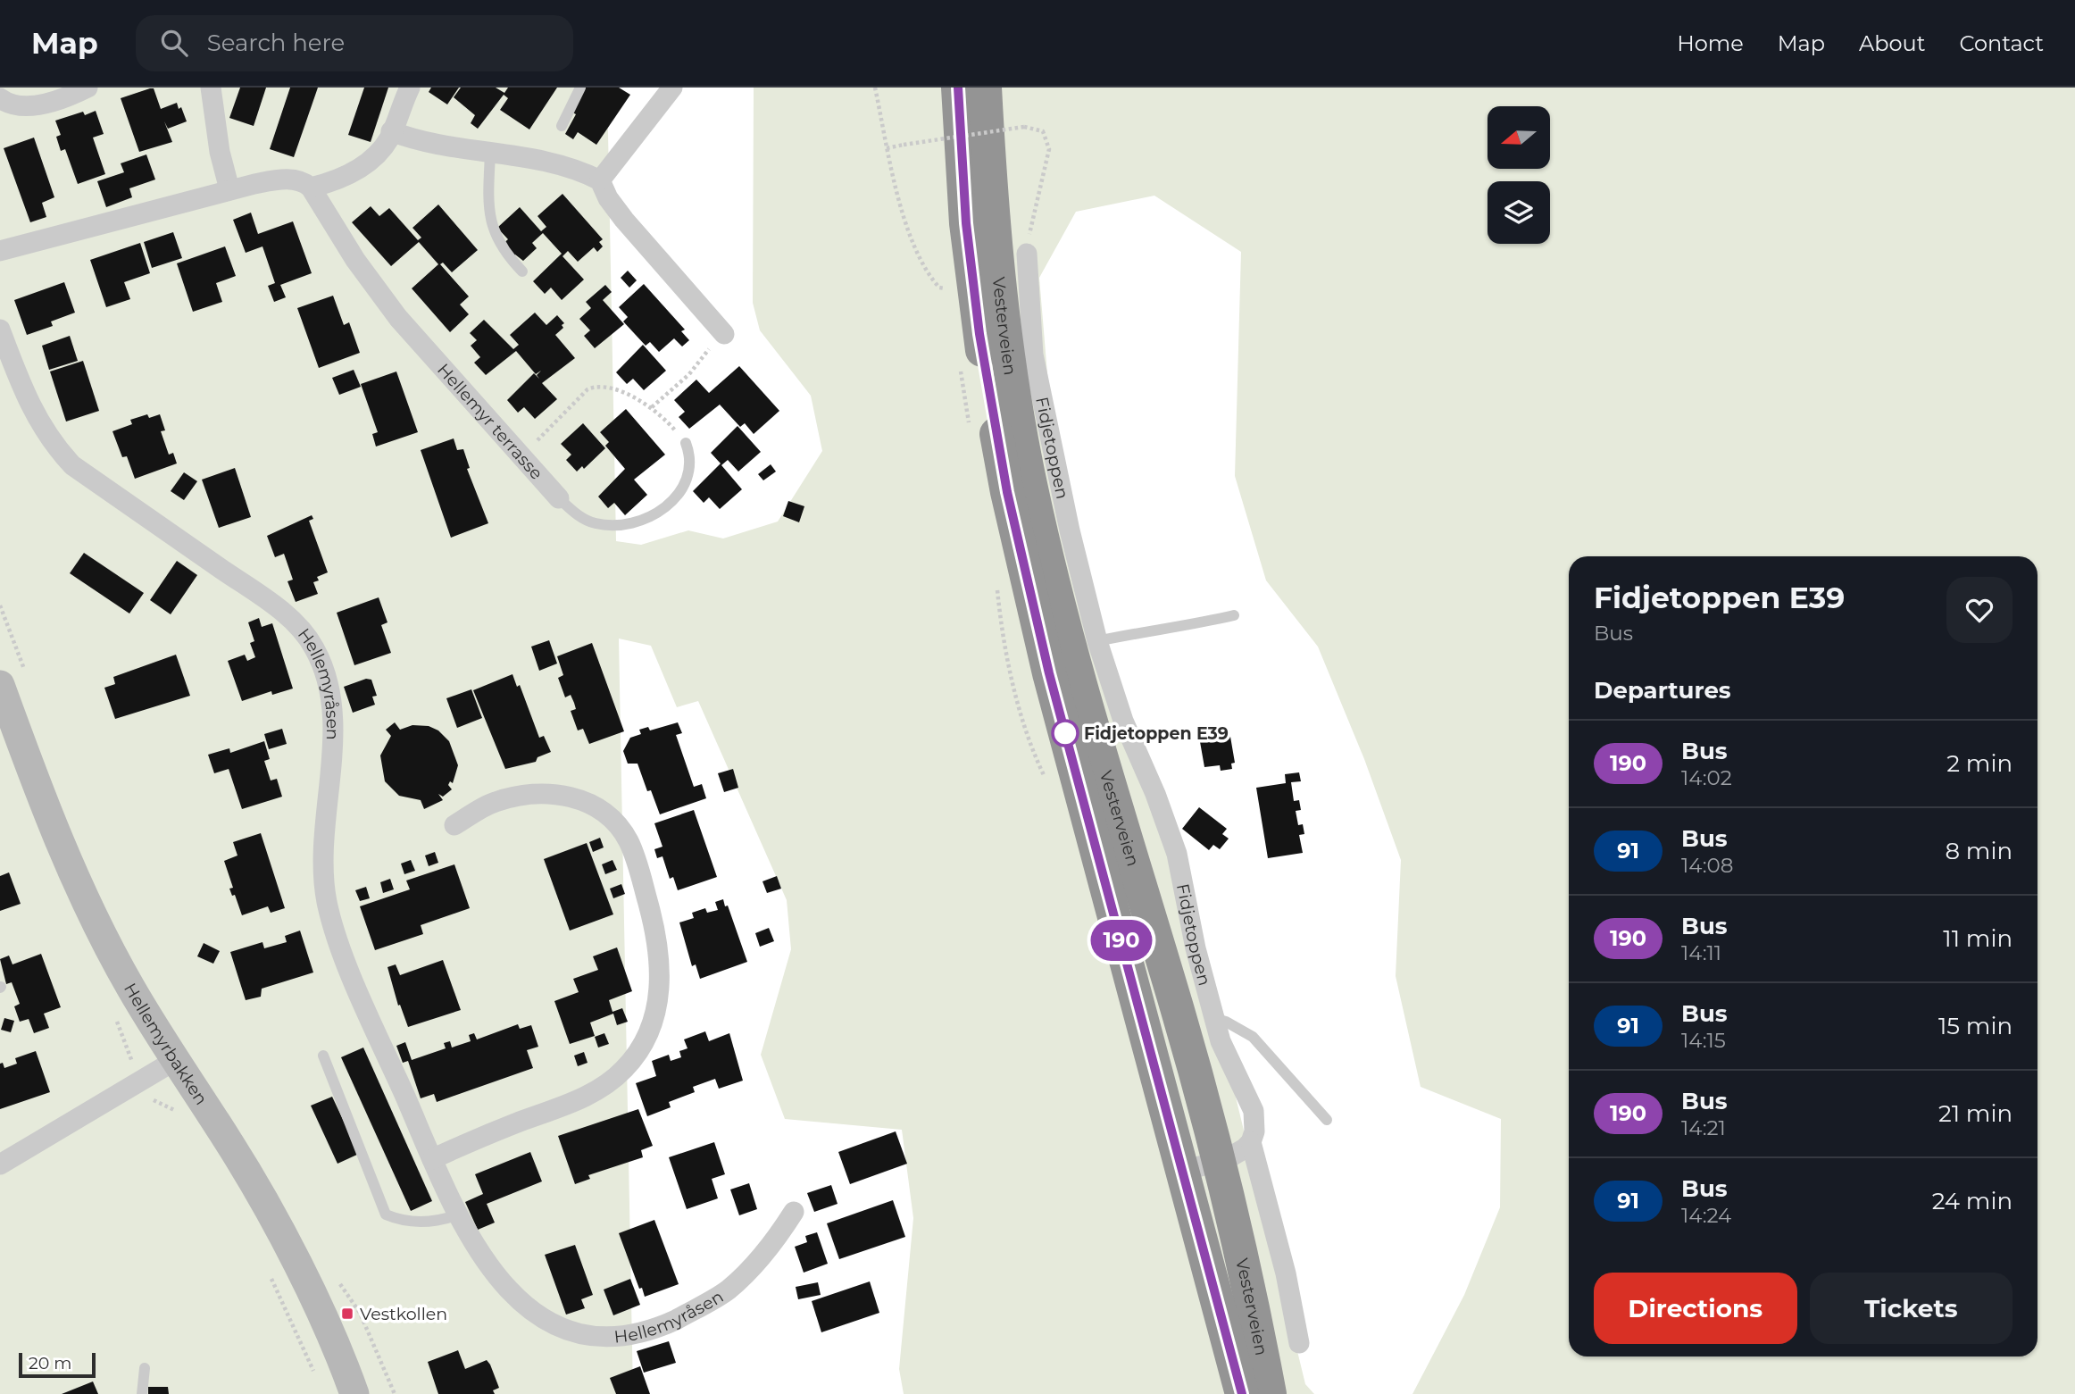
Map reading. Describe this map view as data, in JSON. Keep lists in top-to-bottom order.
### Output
{
  "streets": {
    "highway": ["Vesterveien"],
    "street": [
      "Hellemyr terrasse",
      "Fidjetoppen",
      "Hellemyråsen",
      "Hellemyrbakken"
    ]
  },
  "places": {
    "other": ["Fidjetoppen E39"],
    "transit": ["Vestkollen"]
  },
  "lines": ["bus line 190"],
  "scale_bar": "20 m",
  "north": "left",
  "page": {
    "header": "Map",
    "search": "Search here",
    "nav": [
      "Home",
      "Map",
      "About",
      "Contact"
    ],
    "on_map": "190",
    "heading": [
      ["Fidjetoppen E39", "Bus"],
      "Departures"
    ],
    "list": [
      {
        "mark": "190",
        "name": "Bus",
        "note": "14:02",
        "value": "2 min"
      },
      {
        "mark": "91",
        "name": "Bus",
        "note": "14:08",
        "value": "8 min"
      },
      {
        "mark": "190",
        "name": "Bus",
        "note": "14:11",
        "value": "11 min"
      },
      {
        "mark": "91",
        "name": "Bus",
        "note": "14:15",
        "value": "15 min"
      },
      {
        "mark": "190",
        "name": "Bus",
        "note": "14:21",
        "value": "21 min"
      },
      {
        "mark": "91",
        "name": "Bus",
        "note": "14:24",
        "value": "24 min"
      }
    ],
    "buttons": ["Directions", "Tickets"],
    "scale": "20 m"
  }
}
